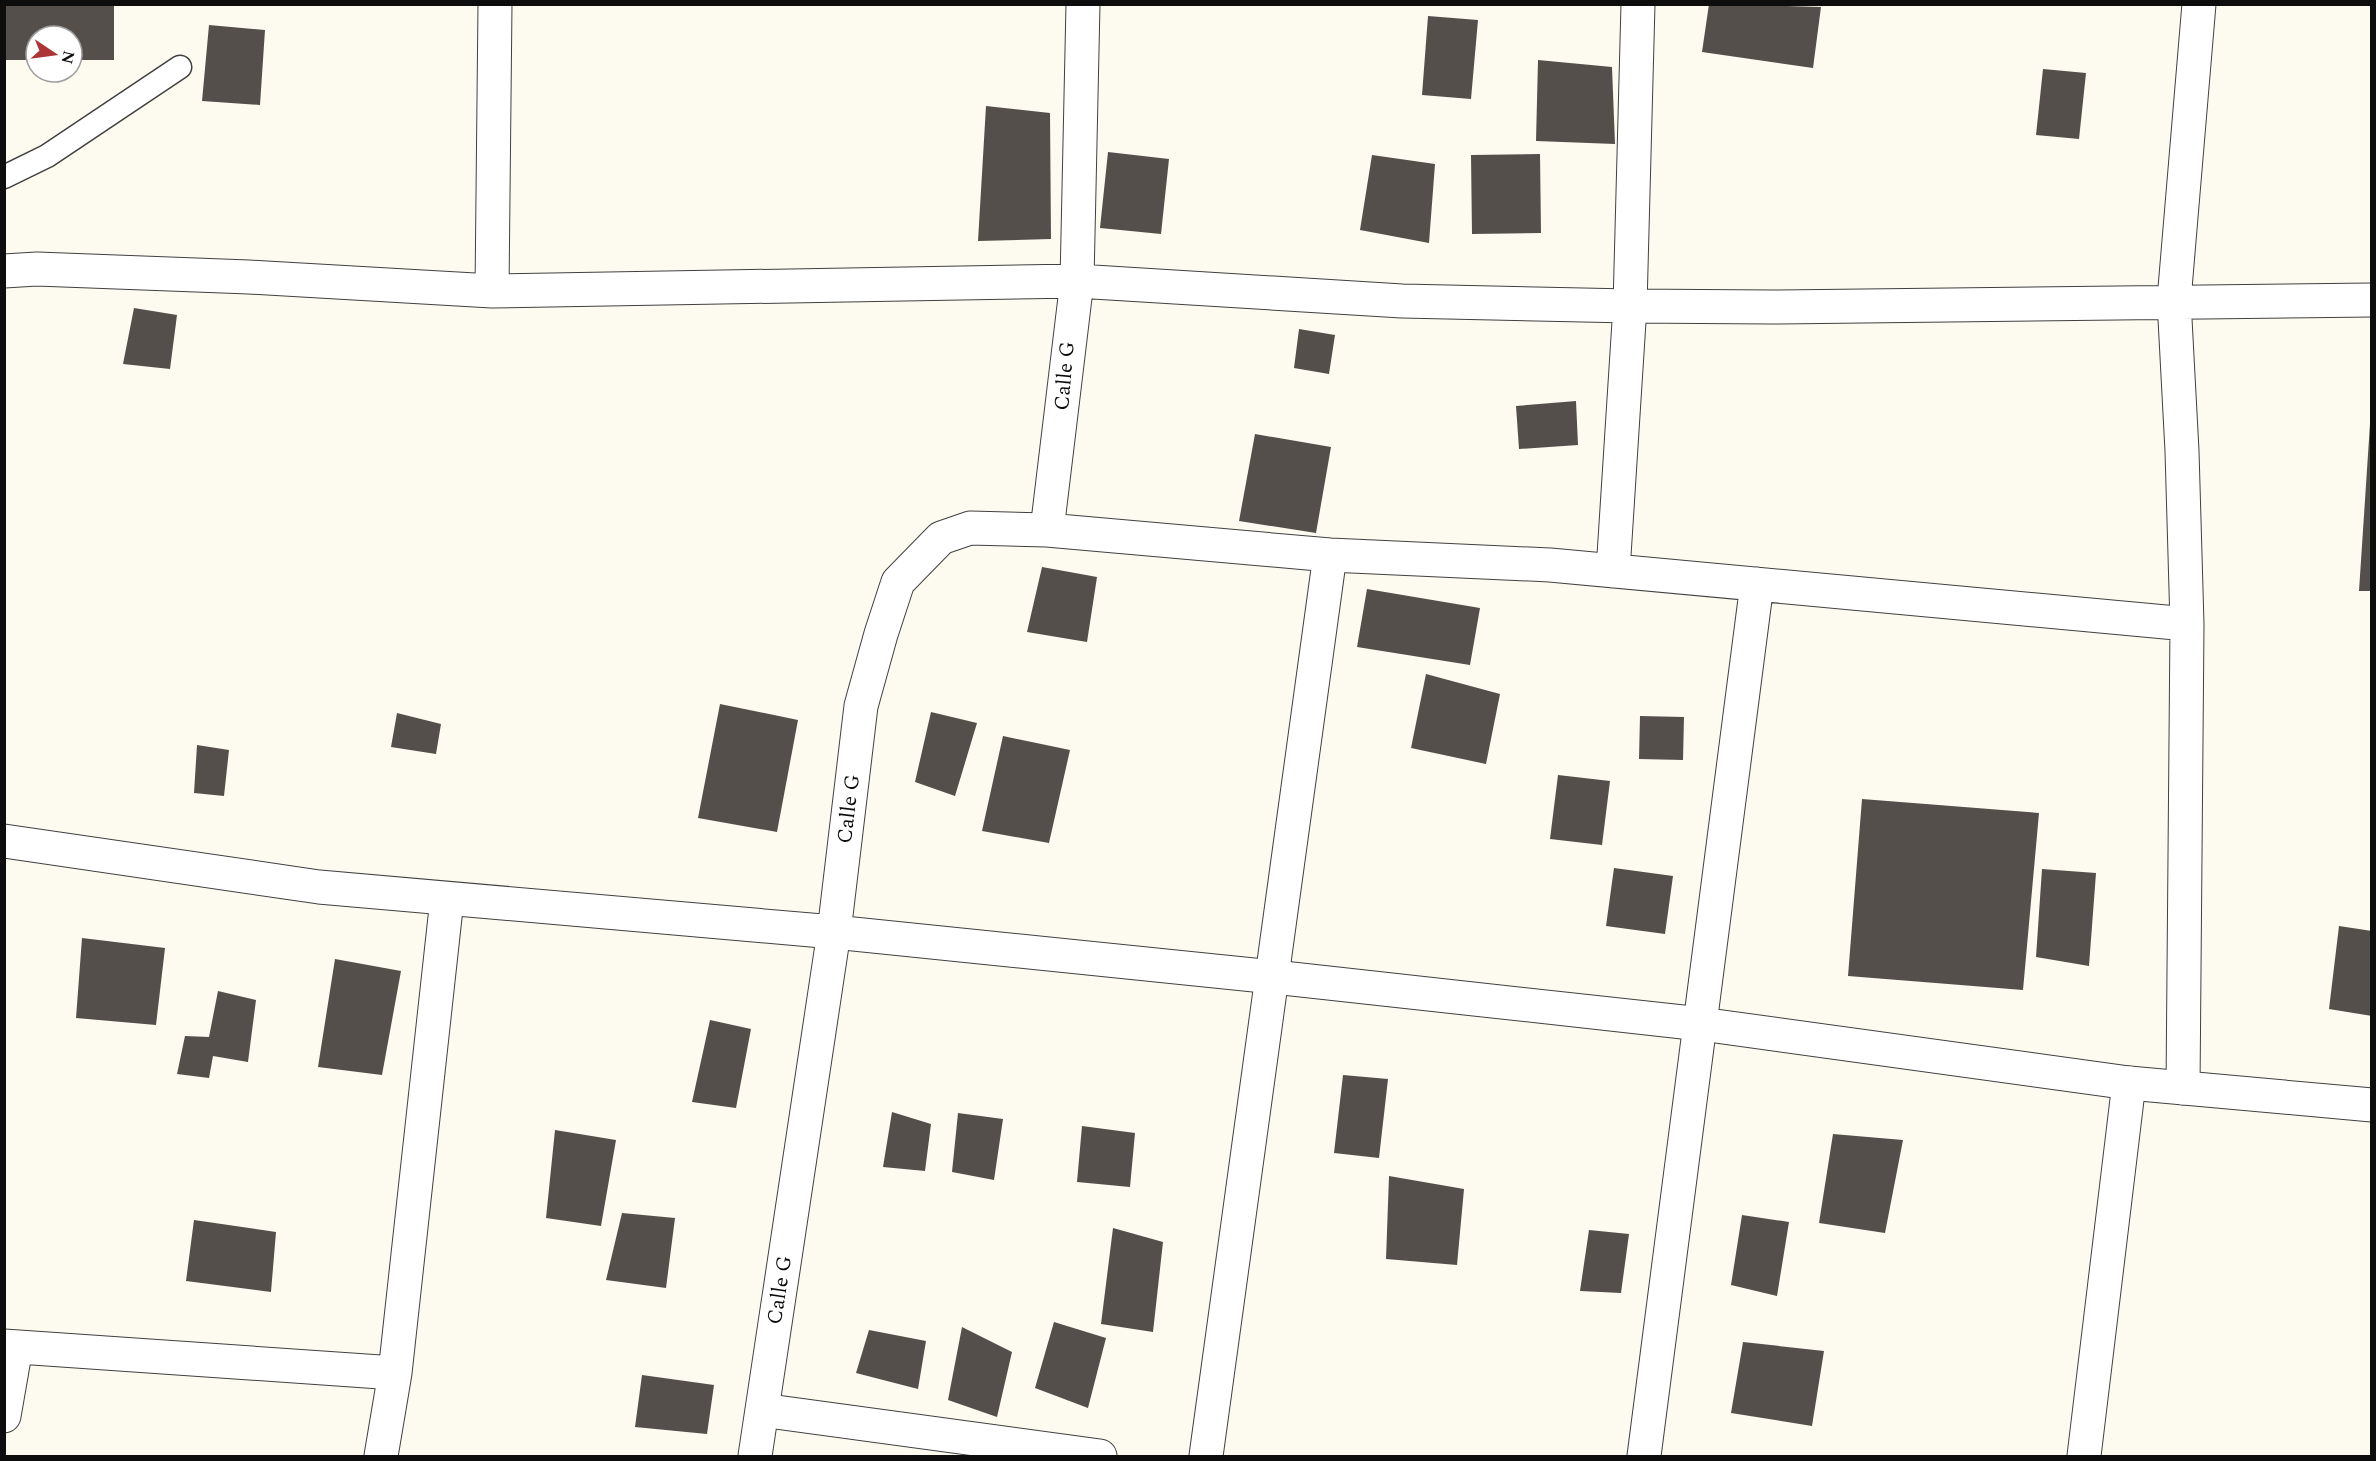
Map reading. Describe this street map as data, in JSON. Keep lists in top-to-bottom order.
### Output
{
  "streets": {
    "street": ["Calle G"]
  },
  "north": "right"
}
